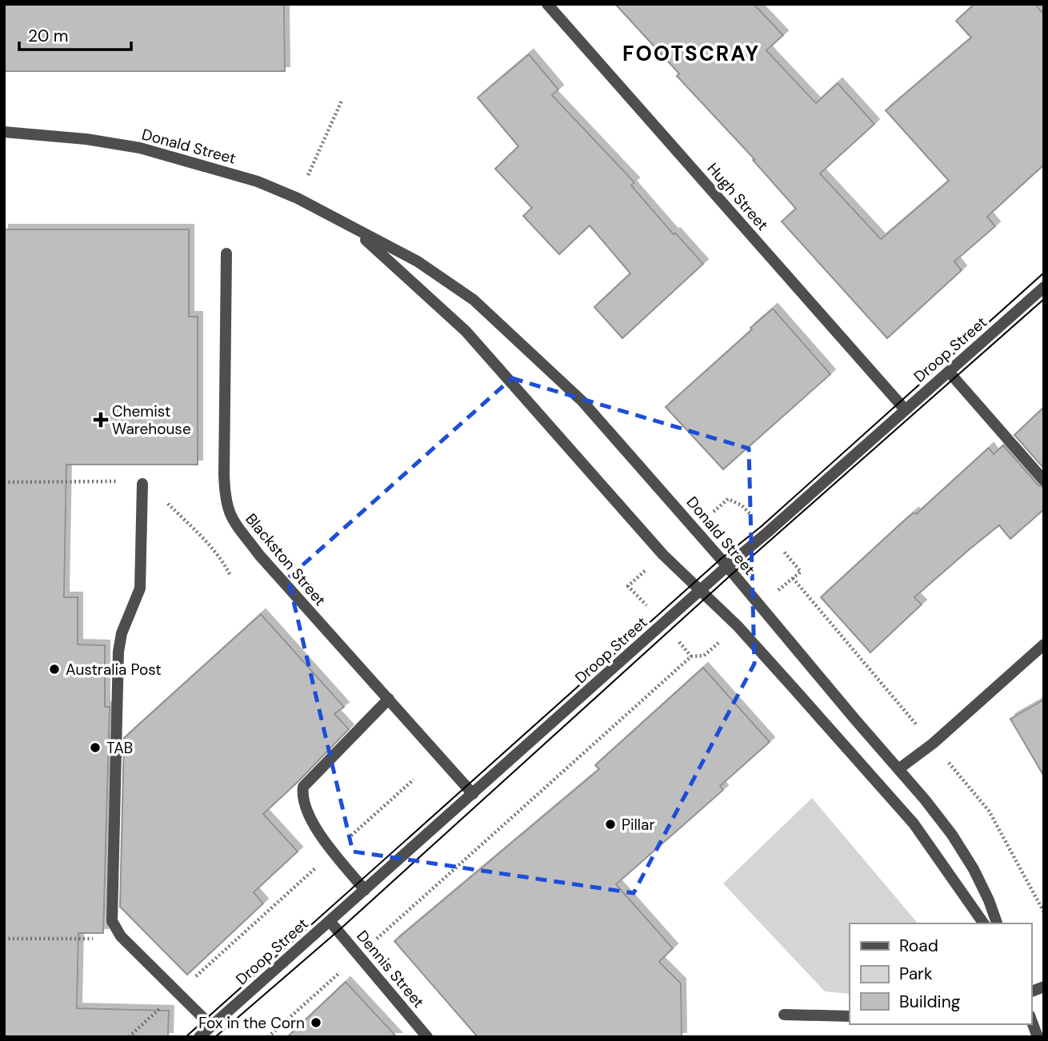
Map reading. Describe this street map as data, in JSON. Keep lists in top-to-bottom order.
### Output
{
  "streets": {
    "street": [
      "Donald Street",
      "Hugh Street",
      "Droop Street",
      "Blackston Street",
      "Dennis Street"
    ]
  },
  "crossings": [
    ["Donald Street", "Droop Street"],
    ["Hugh Street", "Droop Street"],
    ["Droop Street", "Blackston Street"],
    ["Droop Street", "Dennis Street"]
  ],
  "districts": ["FOOTSCRAY"],
  "places": {
    "health": ["Chemist Warehouse"],
    "other": [
      "Australia Post",
      "TAB",
      "Pillar",
      "Fox in the Corn"
    ]
  },
  "legend": ["Road", "Park", "Building"],
  "scale_bar": "20 m"
}
